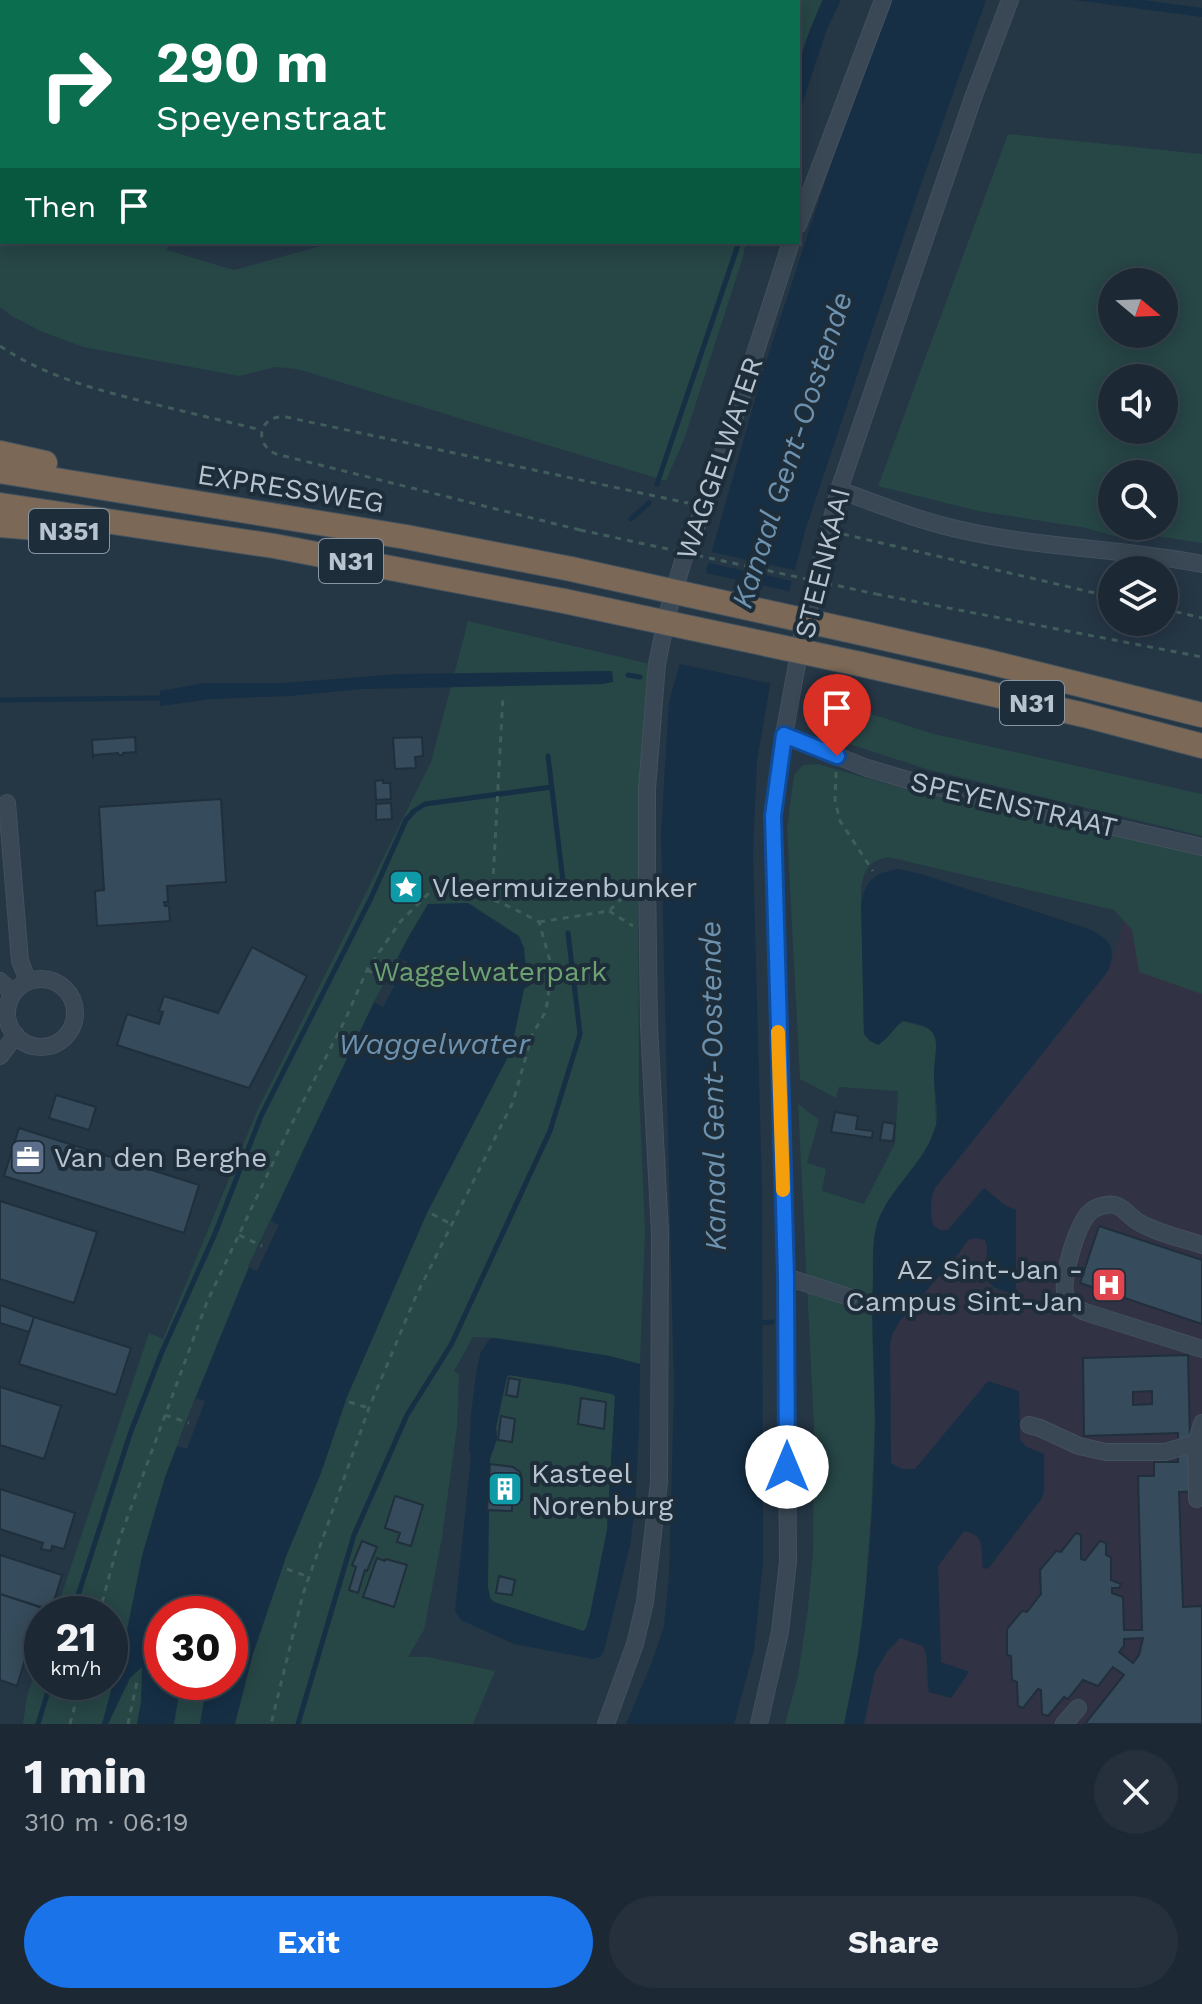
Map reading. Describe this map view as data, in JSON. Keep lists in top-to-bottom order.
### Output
{
  "streets": {
    "highway": ["EXPRESSWEG", "N351", "N31"],
    "street": ["WAGGELWATER", "STEENKAAI", "SPEYENSTRAAT"]
  },
  "crossings": [
    ["EXPRESSWEG", "N351"],
    ["N351", "N31"],
    ["STEENKAAI", "SPEYENSTRAAT"]
  ],
  "water": ["Kanaal Gent-Oostende", "Waggelwater"],
  "parks": ["Waggelwaterpark"],
  "places": {
    "place": ["Vleermuizenbunker"],
    "office": ["Van den Berghe"],
    "hospital": ["AZ Sint-Jan - Campus Sint-Jan"],
    "building": ["Kasteel Norenburg"]
  },
  "north": "right",
  "page": {
    "turn": ["290 m", "Speyenstraat"],
    "then": "Then",
    "speed": "21 km/h",
    "limit": "30",
    "heading": ["1 min", "310 m · 06:19"],
    "buttons": ["Exit", "Share"]
  }
}
